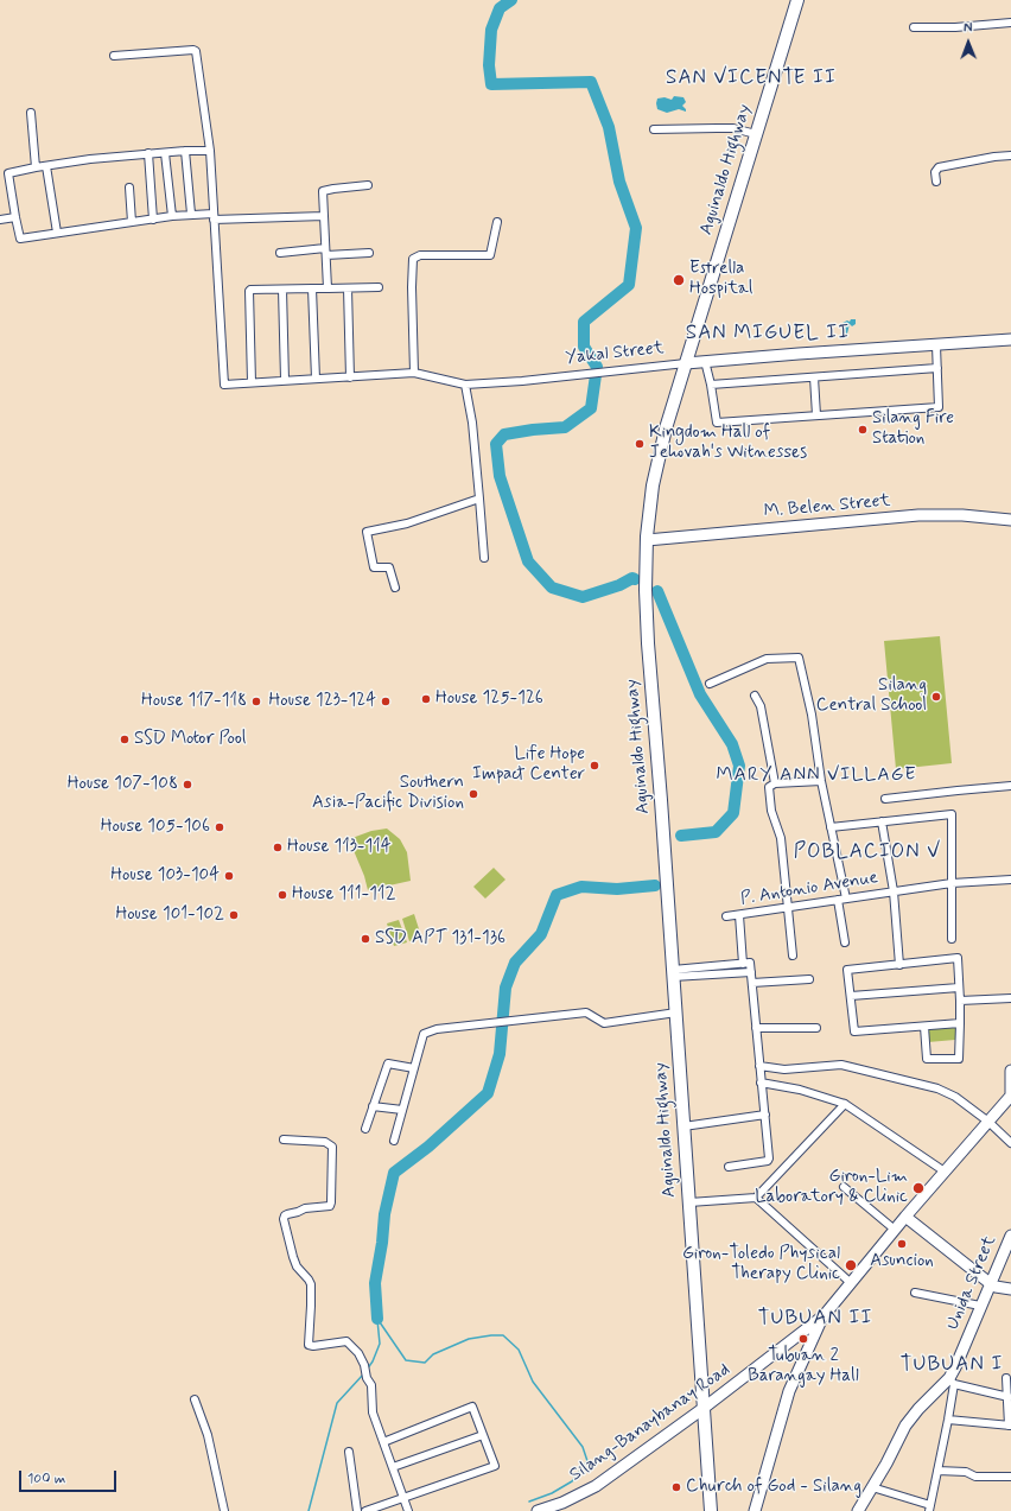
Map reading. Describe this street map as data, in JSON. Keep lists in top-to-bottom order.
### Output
{
  "streets": {
    "main road": ["Aguinaldo Highway"],
    "street": [
      "Yakal Street",
      "M. Belen Street",
      "P. Antonio Avenue",
      "Unida Street",
      "Silang-Banaybanay Road"
    ]
  },
  "crossings": [
    ["Aguinaldo Highway", "Yakal Street"],
    ["Aguinaldo Highway", "M. Belen Street"],
    ["Aguinaldo Highway", "Silang-Banaybanay Road"]
  ],
  "districts": [
    "SAN VICENTE II",
    "SAN MIGUEL II",
    "MARY ANN VILLAGE",
    "POBLACION V",
    "TUBUAN II",
    "TUBUAN I"
  ],
  "places": [
    "Estrella Hospital",
    "Silang Fire Station",
    "Kingdom Hall of Jehovah's Witnesses",
    "Silang Central School",
    "House 125-126",
    "House 117-118",
    "House 123-124",
    "SSD Motor Pool",
    "Life Hope Impact Center",
    "House 107-108",
    "Southern Asia-Pacific Division",
    "House 105-106",
    "House 113-114",
    "House 103-104",
    "House 111-112",
    "House 101-102",
    "SSD APT 131-136",
    "Giron-Lim Laboratory & Clinic",
    "Asuncion",
    "Giron-Toledo Physical Therapy Clinic",
    "Tubuan 2 Barangay Hall",
    "Church of God - Silang"
  ],
  "scale_bar": "100 m",
  "north": "top"
}
